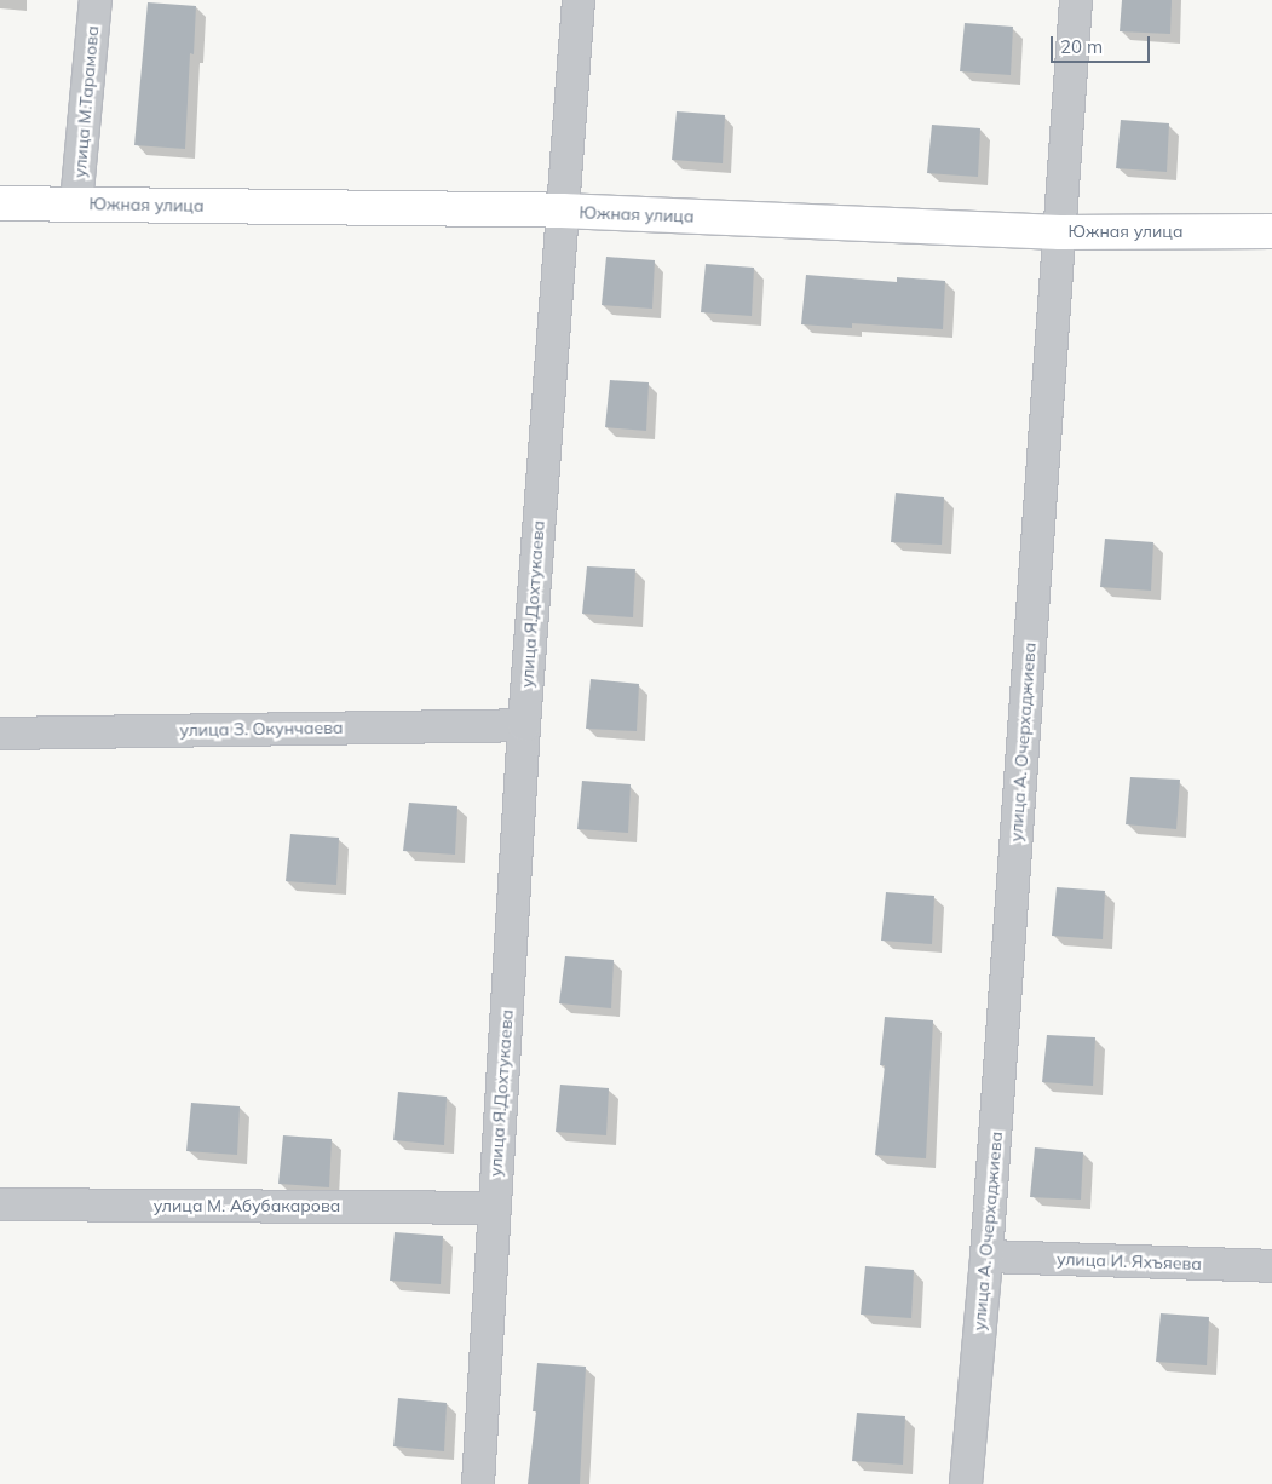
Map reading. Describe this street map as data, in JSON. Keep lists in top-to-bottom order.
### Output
{
  "streets": {
    "main road": ["Южная улица"],
    "street": [
      "улица М.Тарамова",
      "улица Я.Дохтукаева",
      "улица З. Окунчаева",
      "улица А. Очерхаджиева",
      "улица М. Абубакарова",
      "улица И. Яхъяева"
    ]
  },
  "crossings": [
    ["улица М.Тарамова", "Южная улица"],
    ["Южная улица", "улица Я.Дохтукаева"],
    ["Южная улица", "улица А. Очерхаджиева"],
    ["улица Я.Дохтукаева", "улица З. Окунчаева"],
    ["улица Я.Дохтукаева", "улица М. Абубакарова"],
    ["улица А. Очерхаджиева", "улица И. Яхъяева"]
  ],
  "scale_bar": "20 m"
}
